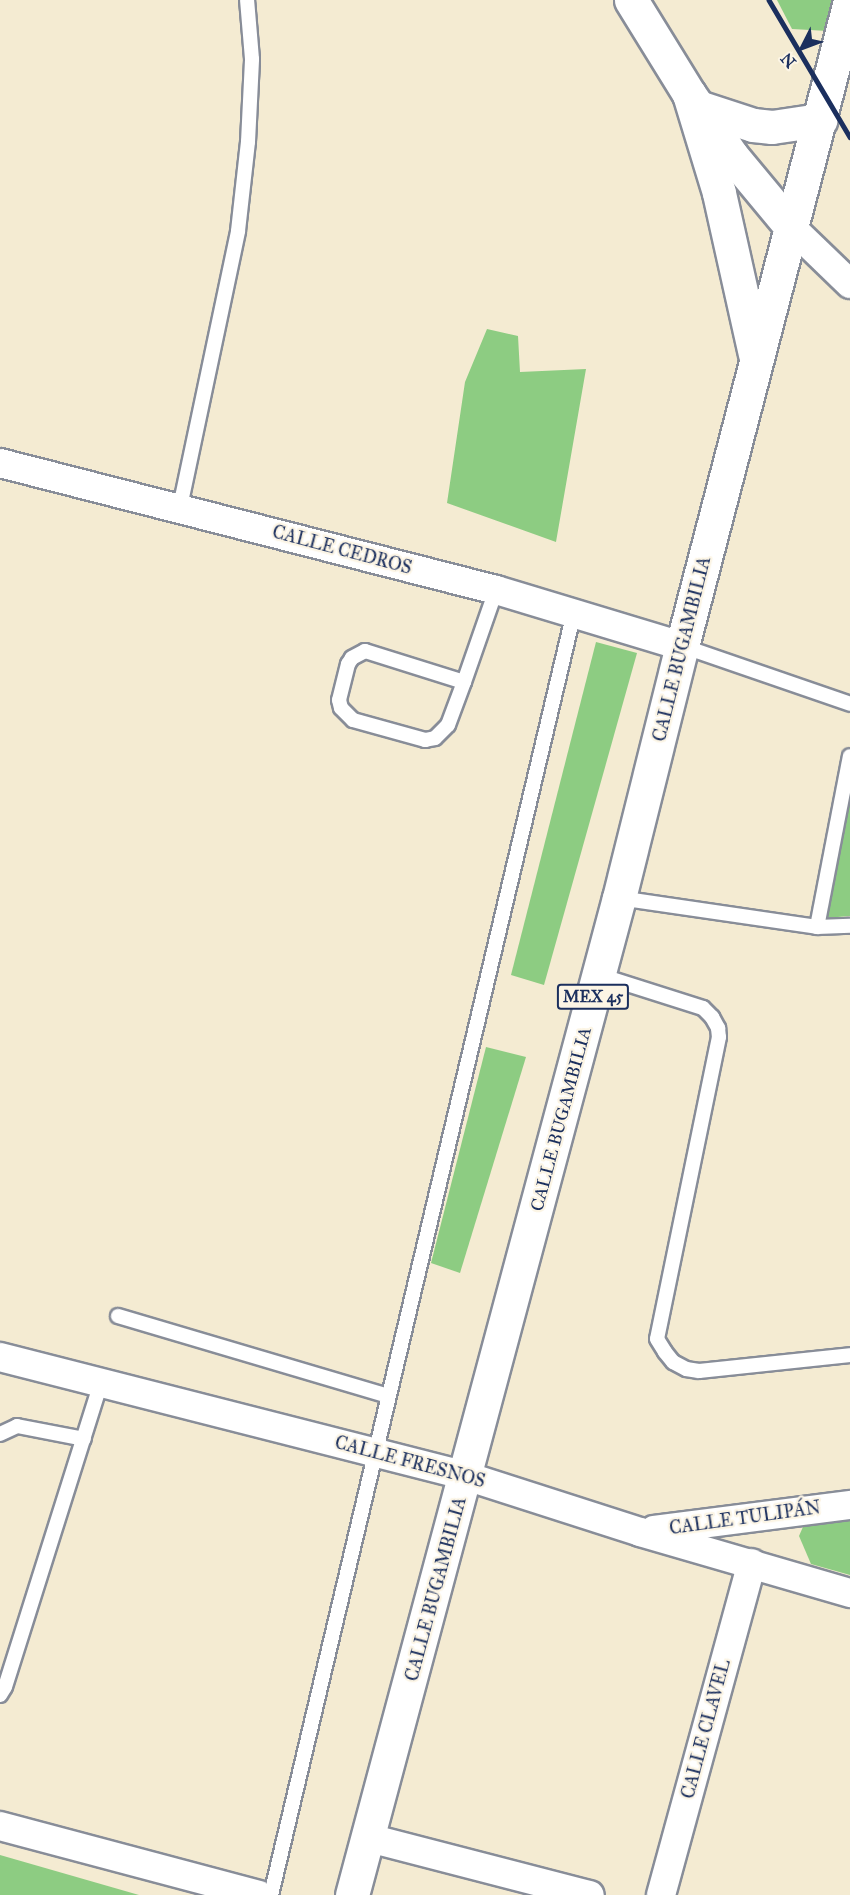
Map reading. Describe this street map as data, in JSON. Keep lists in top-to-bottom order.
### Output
{
  "streets": {
    "main road": ["CALLE BUGAMBILIA", "MEX 45"],
    "street": [
      "CALLE CEDROS",
      "CALLE FRESNOS",
      "CALLE TULIPÁN",
      "CALLE CLAVEL"
    ]
  },
  "crossings": [
    ["CALLE CEDROS", "CALLE BUGAMBILIA"],
    ["CALLE BUGAMBILIA", "MEX 45"],
    ["CALLE BUGAMBILIA", "CALLE FRESNOS"],
    ["CALLE FRESNOS", "CALLE TULIPÁN"],
    ["CALLE FRESNOS", "CALLE CLAVEL"]
  ],
  "north": "bottom left"
}
